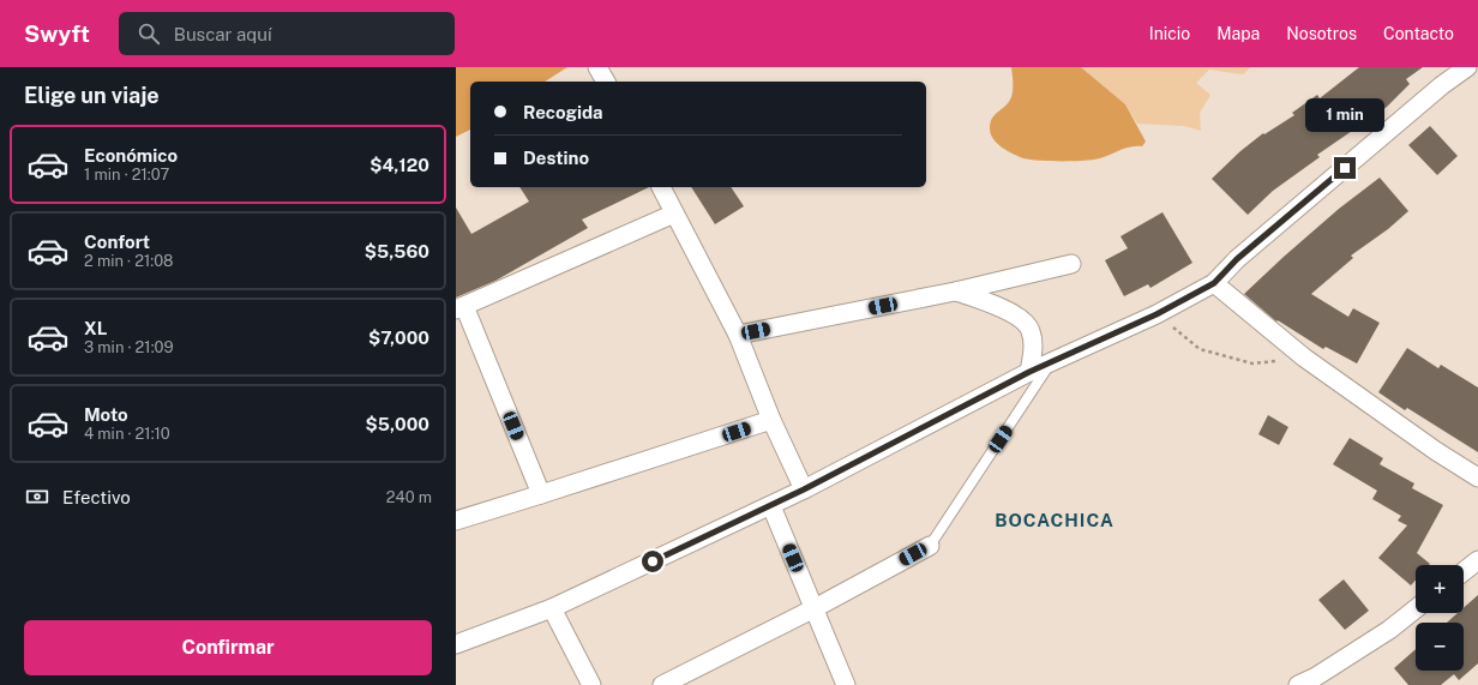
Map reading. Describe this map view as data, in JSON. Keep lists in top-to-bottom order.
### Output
{
  "districts": ["BOCACHICA"],
  "page": {
    "header": "Swyft",
    "search": "Buscar aquí",
    "nav": [
      "Inicio",
      "Mapa",
      "Nosotros",
      "Contacto"
    ],
    "heading": "Elige un viaje",
    "banner": ["Recogida", "Destino"],
    "bubble": "1 min",
    "list": [
      {
        "name": "Económico",
        "note": "1 min · 21:07",
        "value": "$4,120"
      },
      {
        "name": "Confort",
        "note": "2 min · 21:08",
        "value": "$5,560"
      },
      {
        "name": "XL",
        "note": "3 min · 21:09",
        "value": "$7,000"
      },
      {
        "name": "Moto",
        "note": "4 min · 21:10",
        "value": "$5,000"
      }
    ],
    "pay": ["Efectivo", "240 m"],
    "map_buttons": ["+", "−"],
    "buttons": "Confirmar"
  }
}
